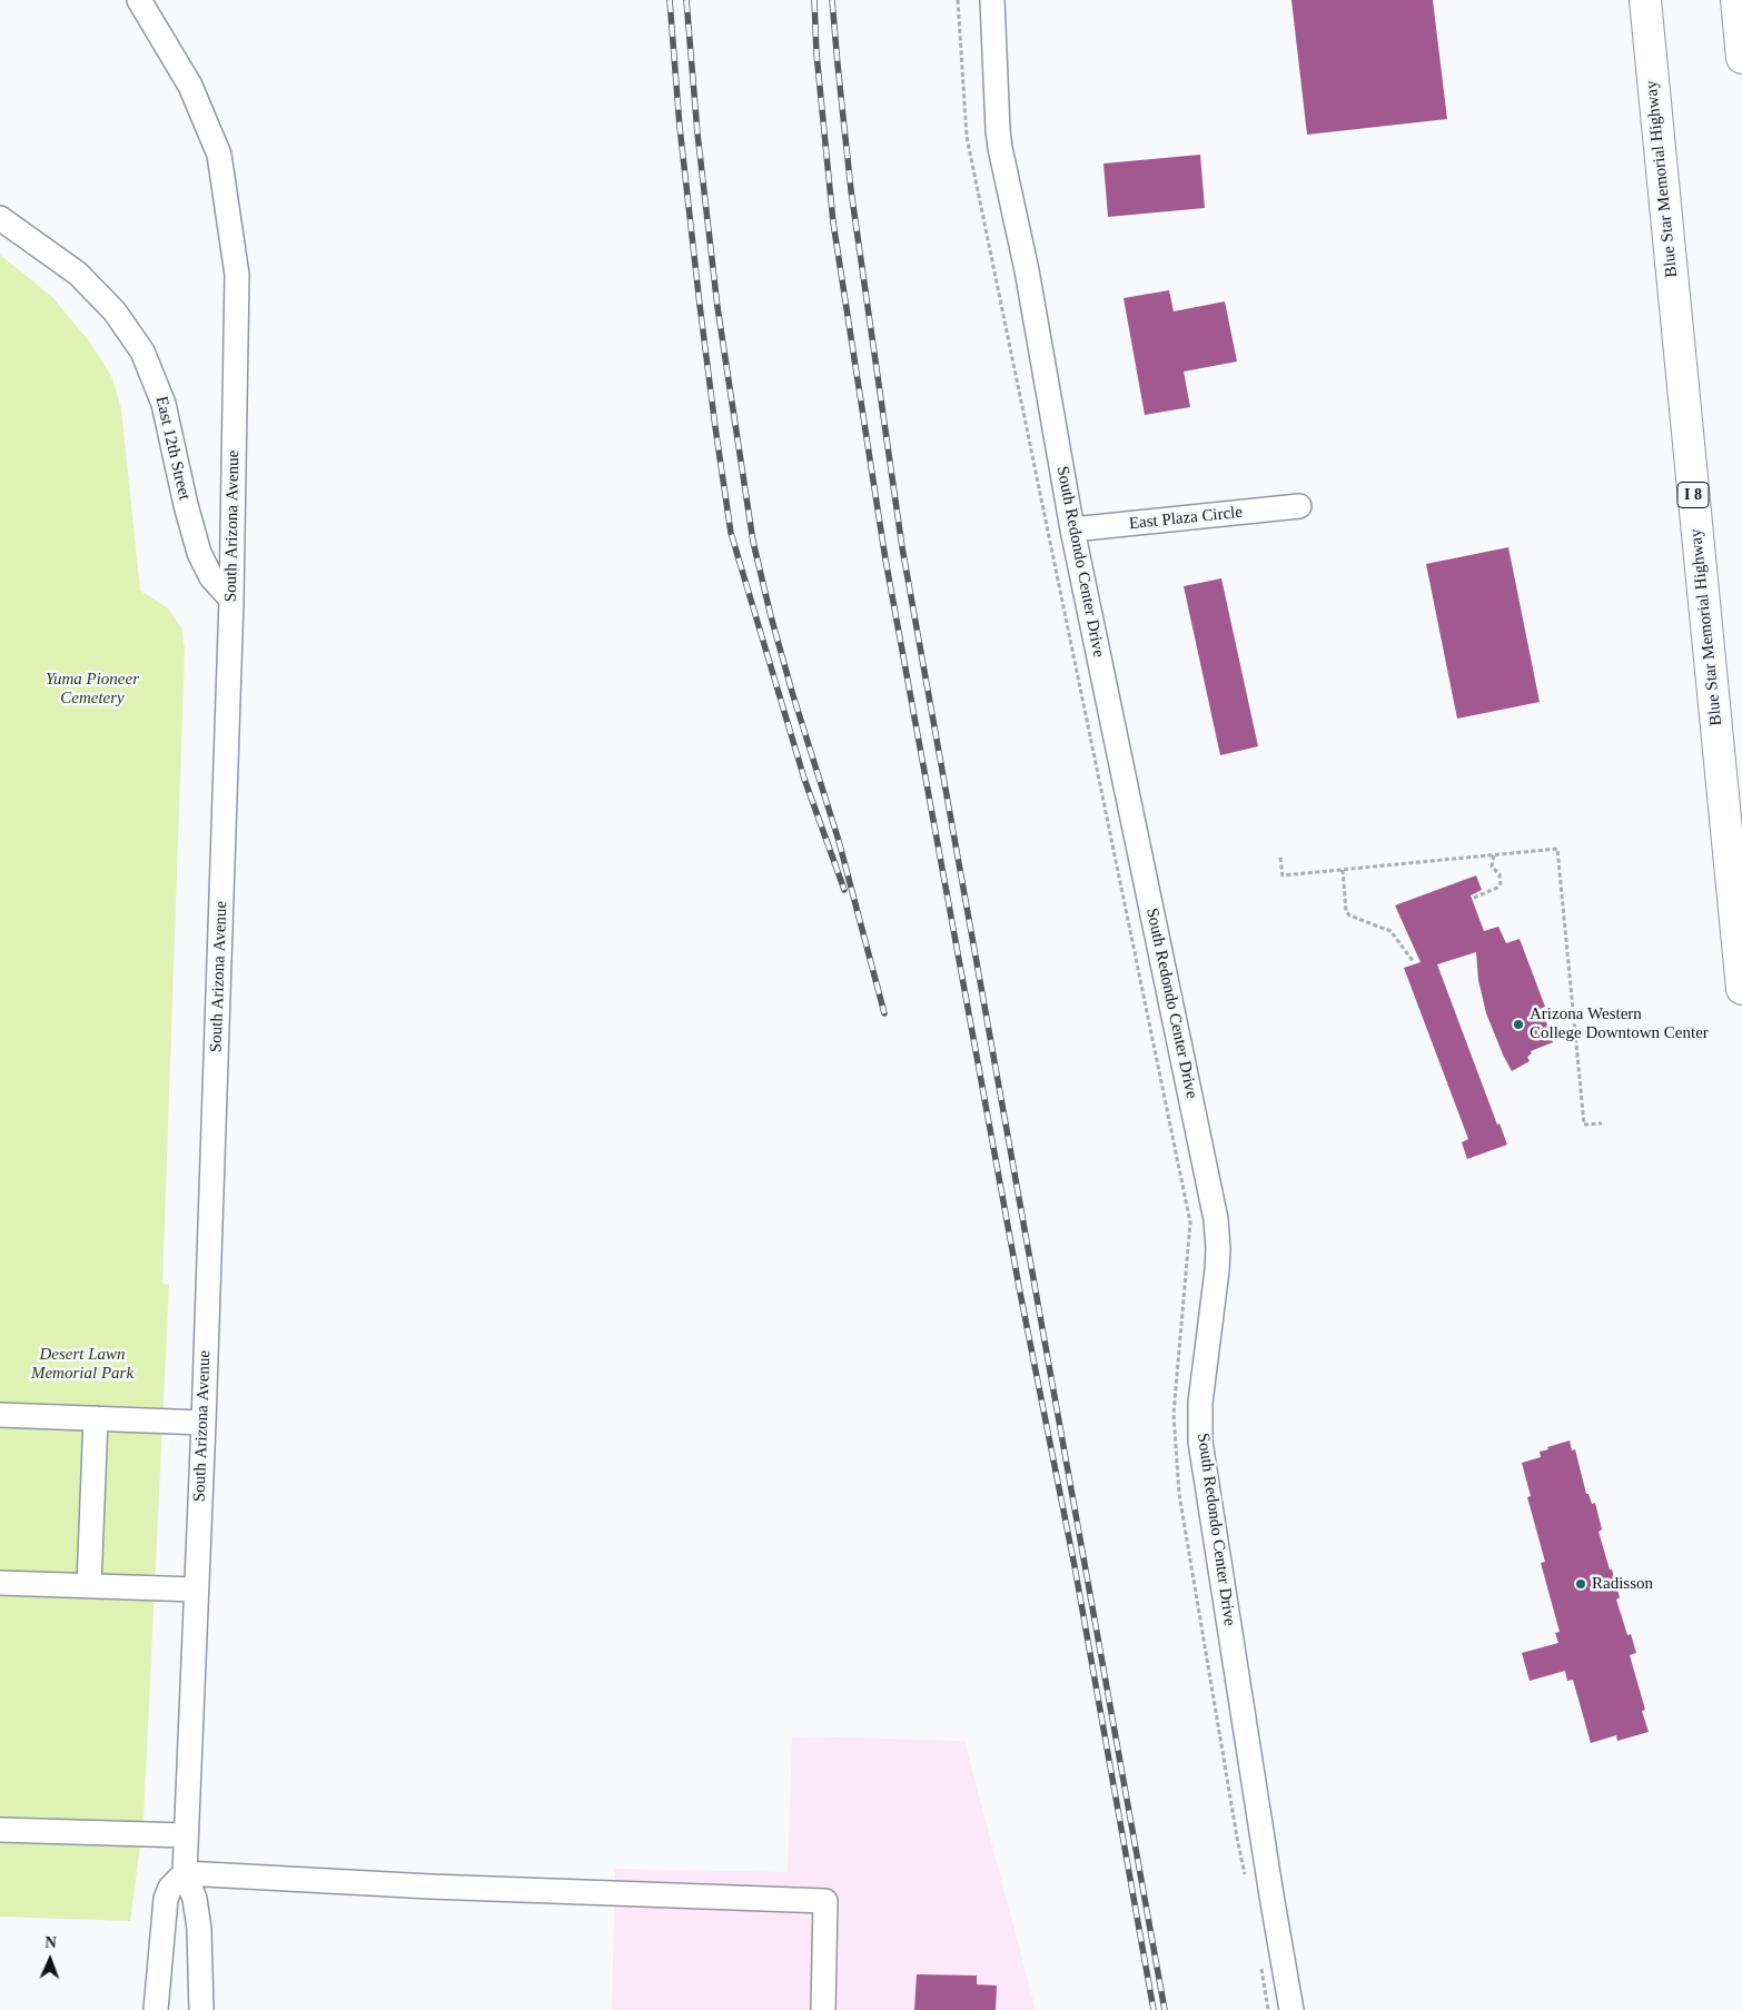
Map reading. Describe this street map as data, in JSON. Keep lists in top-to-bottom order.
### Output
{
  "streets": {
    "highway": ["Blue Star Memorial Highway", "I 8"],
    "street": [
      "East 12th Street",
      "East Plaza Circle",
      "South Arizona Avenue",
      "South Redondo Center Drive"
    ]
  },
  "crossings": [
    ["East 12th Street", "South Arizona Avenue"],
    ["East Plaza Circle", "South Redondo Center Drive"]
  ],
  "parks": ["Yuma Pioneer Cemetery", "Desert Lawn Memorial Park"],
  "places": ["Arizona Western College Downtown Center", "Radisson"],
  "north": "top"
}
